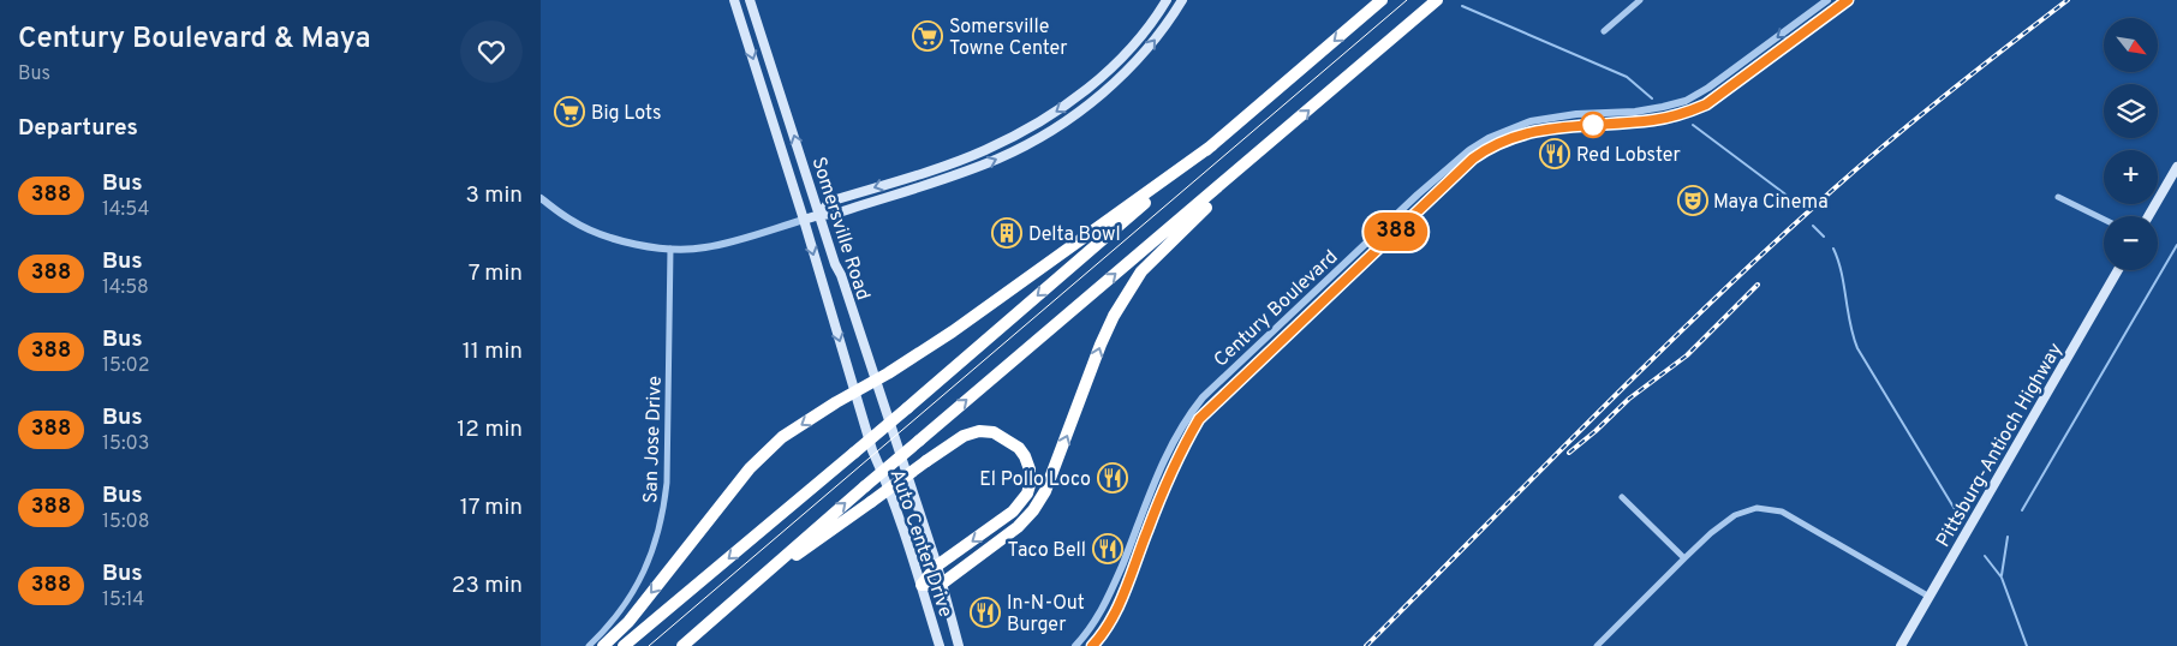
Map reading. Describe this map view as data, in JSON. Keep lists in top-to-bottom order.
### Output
{
  "streets": {
    "main road": ["Somersville Road", "Pittsburg-Antioch Highway", "Auto Center Drive"],
    "street": ["Century Boulevard", "San Jose Drive"]
  },
  "crossings": [
    ["Somersville Road", "Auto Center Drive"]
  ],
  "places": {
    "supermarket": ["Somersville Towne Center", "Big Lots"],
    "restaurant": [
      "Red Lobster",
      "El Pollo Loco",
      "Taco Bell",
      "In-N-Out Burger"
    ],
    "theatre": ["Maya Cinema"],
    "building": ["Delta Bowl"]
  },
  "lines": ["bus line 388"],
  "north": "bottom right",
  "page": {
    "heading": [
      ["Century Boulevard & Maya", "Bus"],
      "Departures"
    ],
    "on_map": "388",
    "map_buttons": ["+", "−"],
    "list": [
      {
        "mark": "388",
        "name": "Bus",
        "note": "14:54",
        "value": "3 min"
      },
      {
        "mark": "388",
        "name": "Bus",
        "note": "14:58",
        "value": "7 min"
      },
      {
        "mark": "388",
        "name": "Bus",
        "note": "15:02",
        "value": "11 min"
      },
      {
        "mark": "388",
        "name": "Bus",
        "note": "15:03",
        "value": "12 min"
      },
      {
        "mark": "388",
        "name": "Bus",
        "note": "15:08",
        "value": "17 min"
      },
      {
        "mark": "388",
        "name": "Bus",
        "note": "15:14",
        "value": "23 min"
      }
    ]
  }
}
